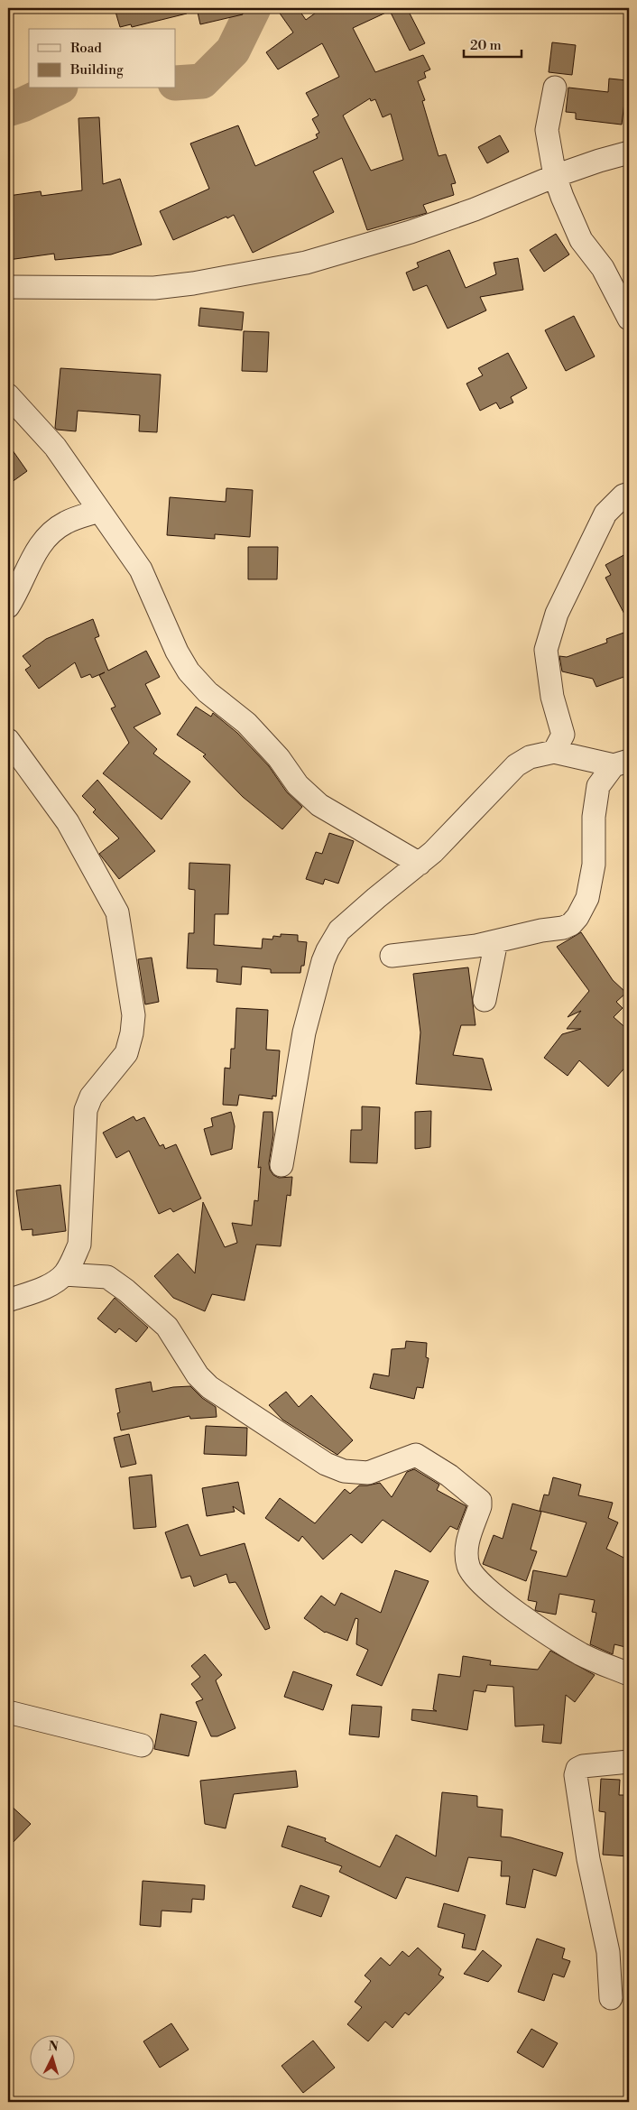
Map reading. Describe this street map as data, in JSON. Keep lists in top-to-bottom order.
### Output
{
  "legend": ["Road", "Building"],
  "scale_bar": "20 m",
  "north": "top"
}
